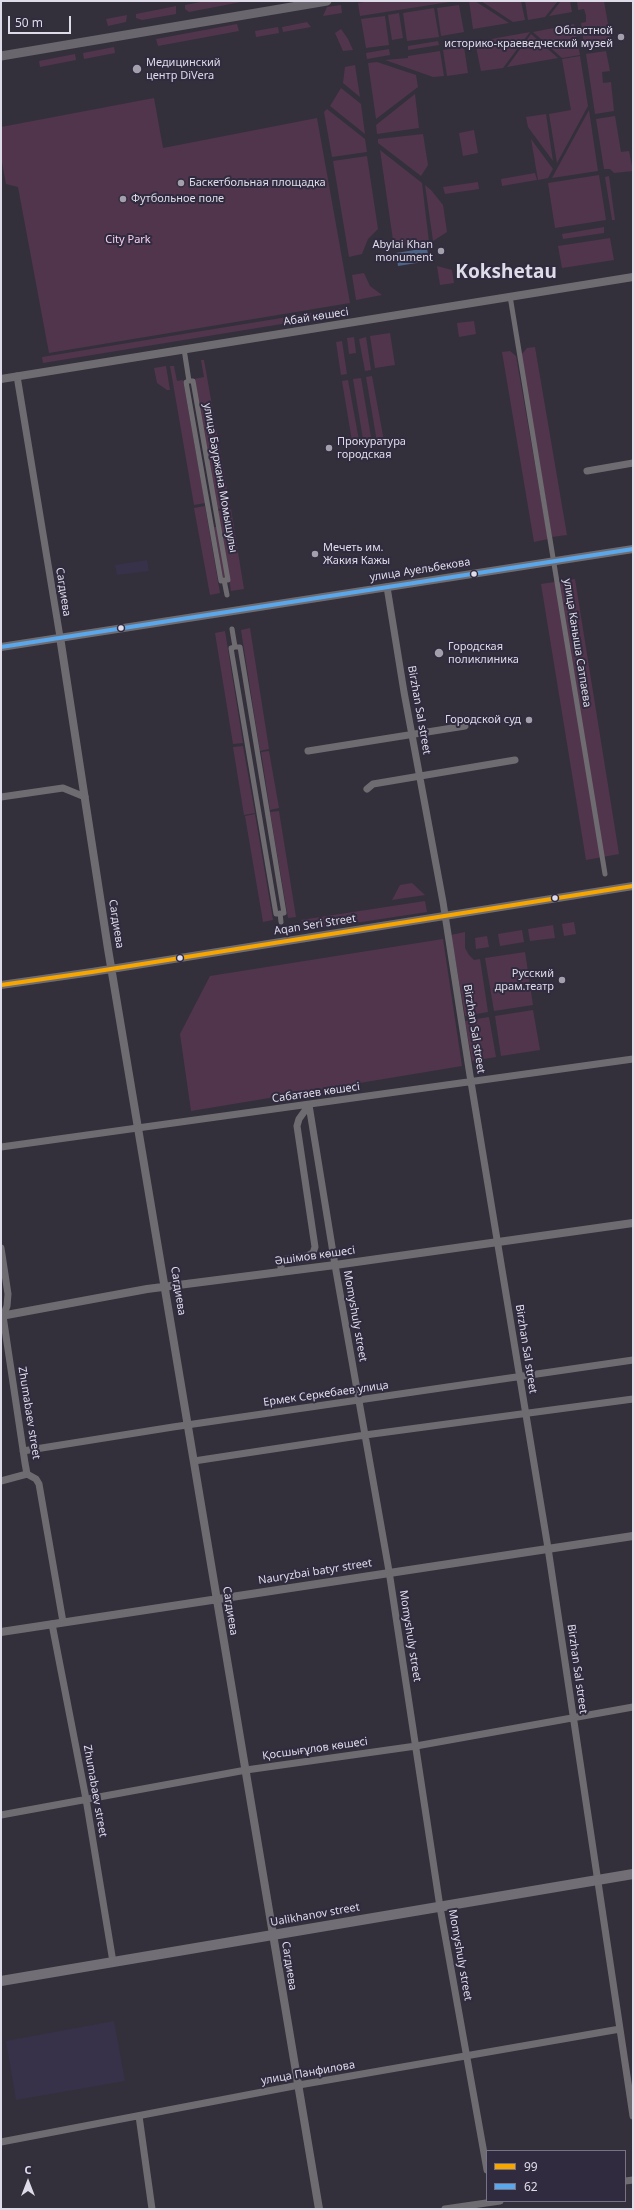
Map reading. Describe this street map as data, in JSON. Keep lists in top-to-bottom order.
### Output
{
  "streets": {
    "main road": ["Ualikhanov street"],
    "street": [
      "Абай көшесі",
      "улица Бауржана Момышулы",
      "улица Ауельбекова",
      "Сагдиева",
      "улица Каныша Сатпаева",
      "Birzhan Sal street",
      "Aqan Seri Street",
      "Сабатаев көшесі",
      "Әшімов көшесі",
      "Momyshuly street",
      "Ермек Серкебаев улица",
      "Zhumabaev street",
      "Nauryzbai batyr street",
      "Қосшығұлов көшесі",
      "улица Панфилова"
    ]
  },
  "crossings": [
    ["Абай көшесі", "улица Бауржана Момышулы"],
    ["Абай көшесі", "Сагдиева"],
    ["Абай көшесі", "улица Каныша Сатпаева"],
    ["улица Ауельбекова", "Сагдиева"],
    ["улица Ауельбекова", "улица Каныша Сатпаева"],
    ["улица Ауельбекова", "Birzhan Sal street"],
    ["Сагдиева", "Aqan Seri Street"],
    ["Сагдиева", "Сабатаев көшесі"],
    ["Сагдиева", "Әшімов көшесі"],
    ["Сагдиева", "Ермек Серкебаев улица"],
    ["Сагдиева", "Nauryzbai batyr street"],
    ["Сагдиева", "Қосшығұлов көшесі"],
    ["Сагдиева", "Ualikhanov street"],
    ["Сагдиева", "улица Панфилова"],
    ["Birzhan Sal street", "Aqan Seri Street"],
    ["Birzhan Sal street", "Сабатаев көшесі"],
    ["Birzhan Sal street", "Әшімов көшесі"],
    ["Birzhan Sal street", "Ермек Серкебаев улица"],
    ["Birzhan Sal street", "Nauryzbai batyr street"],
    ["Birzhan Sal street", "Қосшығұлов көшесі"],
    ["Birzhan Sal street", "Ualikhanov street"],
    ["Birzhan Sal street", "улица Панфилова"],
    ["Сабатаев көшесі", "Momyshuly street"],
    ["Әшімов көшесі", "Momyshuly street"],
    ["Әшімов көшесі", "Zhumabaev street"],
    ["Momyshuly street", "Ермек Серкебаев улица"],
    ["Momyshuly street", "Nauryzbai batyr street"],
    ["Momyshuly street", "Қосшығұлов көшесі"],
    ["Momyshuly street", "Ualikhanov street"],
    ["Momyshuly street", "улица Панфилова"],
    ["Ермек Серкебаев улица", "Zhumabaev street"],
    ["Zhumabaev street", "Nauryzbai batyr street"],
    ["Zhumabaev street", "Қосшығұлов көшесі"],
    ["Zhumabaev street", "Ualikhanov street"]
  ],
  "districts": ["Kokshetau"],
  "parks": ["City Park"],
  "places": [
    "Областной историко-краеведческий музей",
    "Медицинский центр DiVera",
    "Баскетбольная площадка",
    "Футбольное поле",
    "Abylai Khan monument",
    "Прокуратура городская",
    "Мечеть им. Жакия Кажы",
    "Городская поликлиника",
    "Городской суд",
    "Русский драм.театр"
  ],
  "lines": ["transit line 62", "transit line 99"],
  "legend": ["99", "62"],
  "scale_bar": "50 m",
  "north": "top"
}
